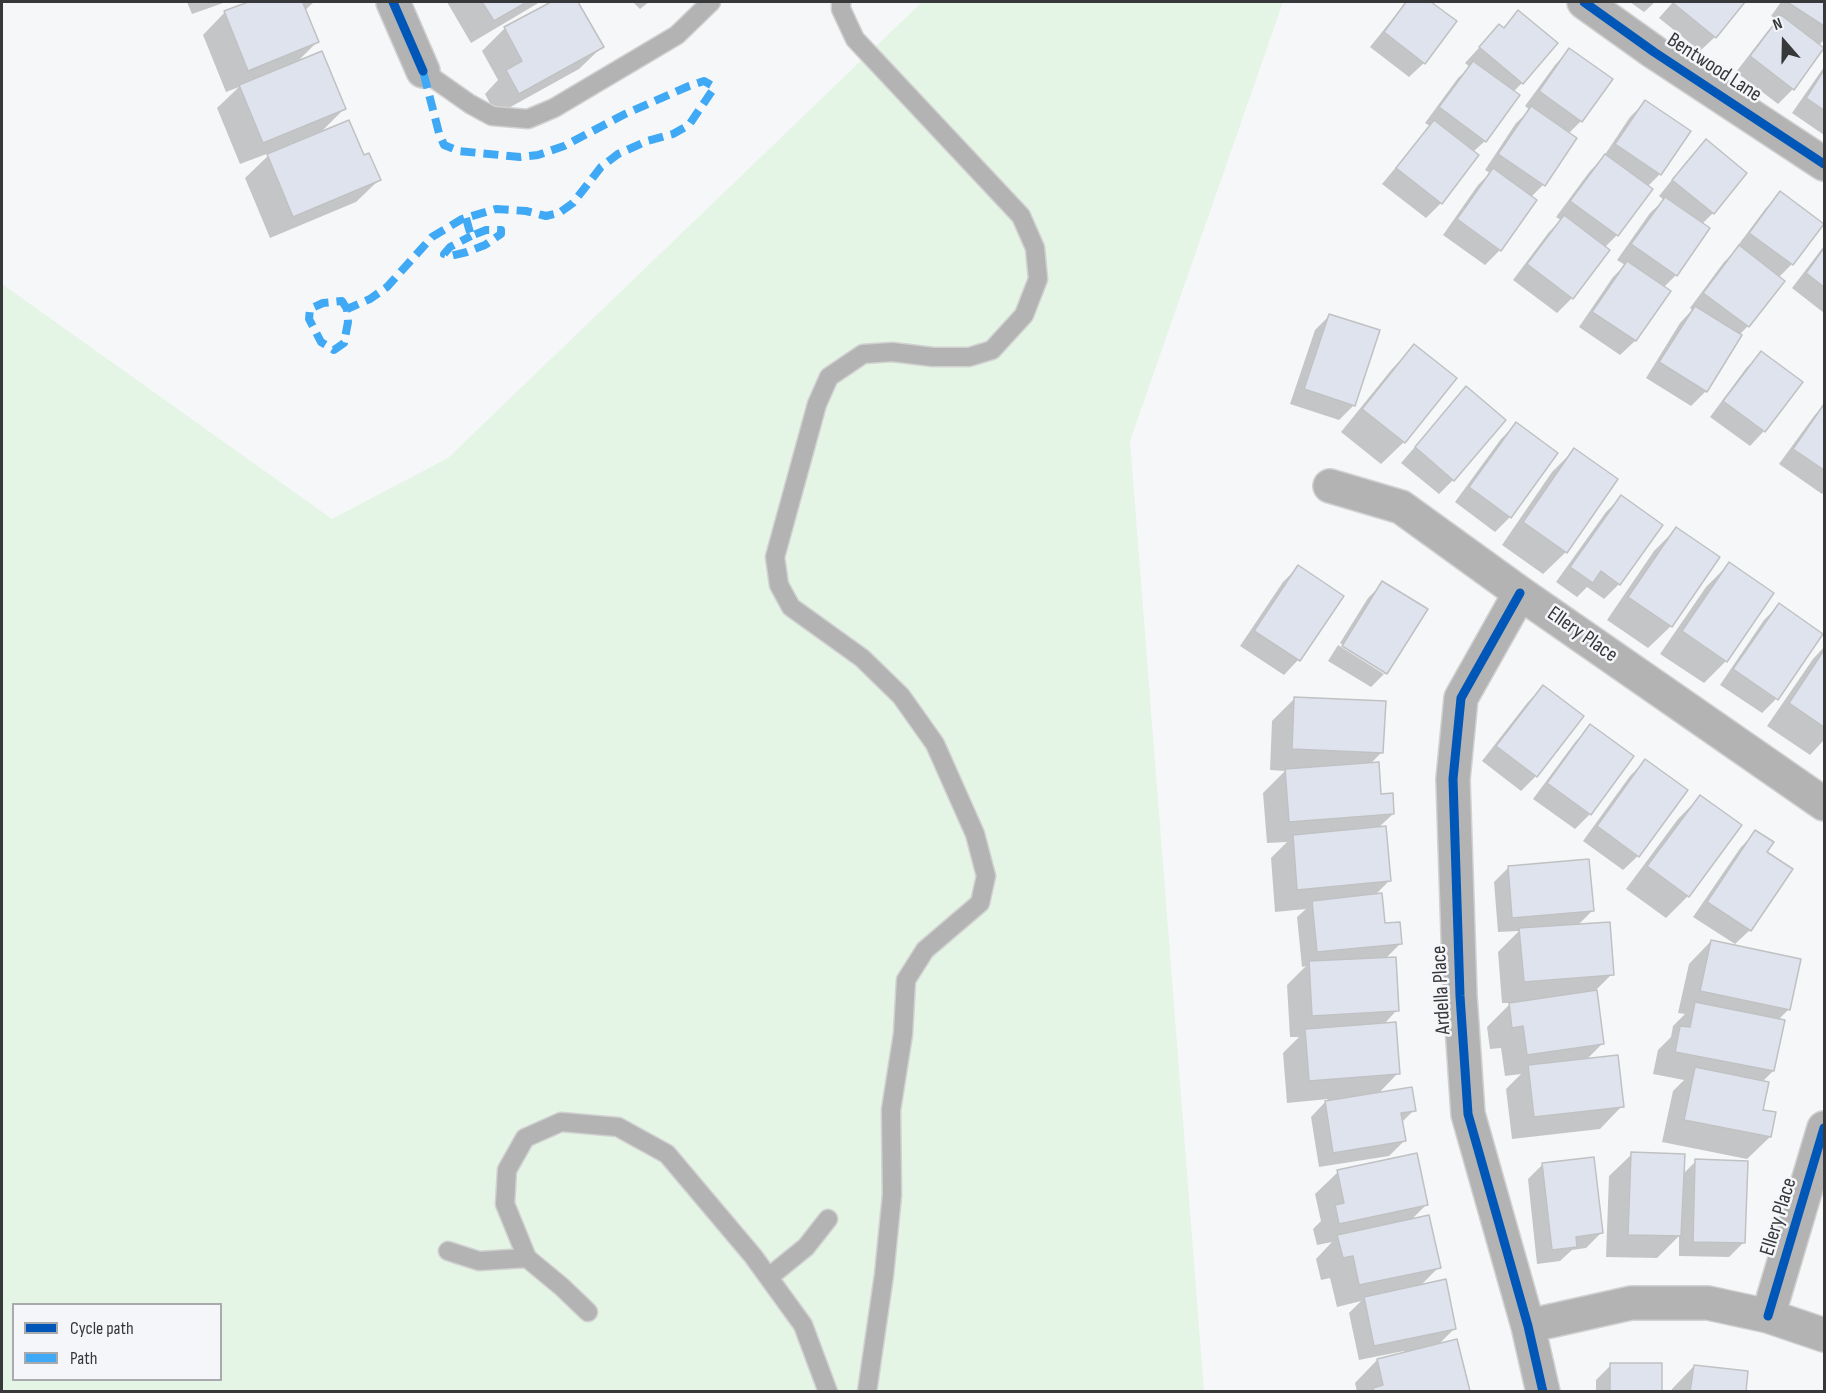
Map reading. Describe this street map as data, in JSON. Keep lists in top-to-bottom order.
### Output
{
  "streets": {
    "street": ["Bentwood Lane", "Ellery Place", "Ardella Place"]
  },
  "crossings": [
    ["Ellery Place", "Ardella Place"]
  ],
  "legend": ["Cycle path", "Path"],
  "north": "top"
}
